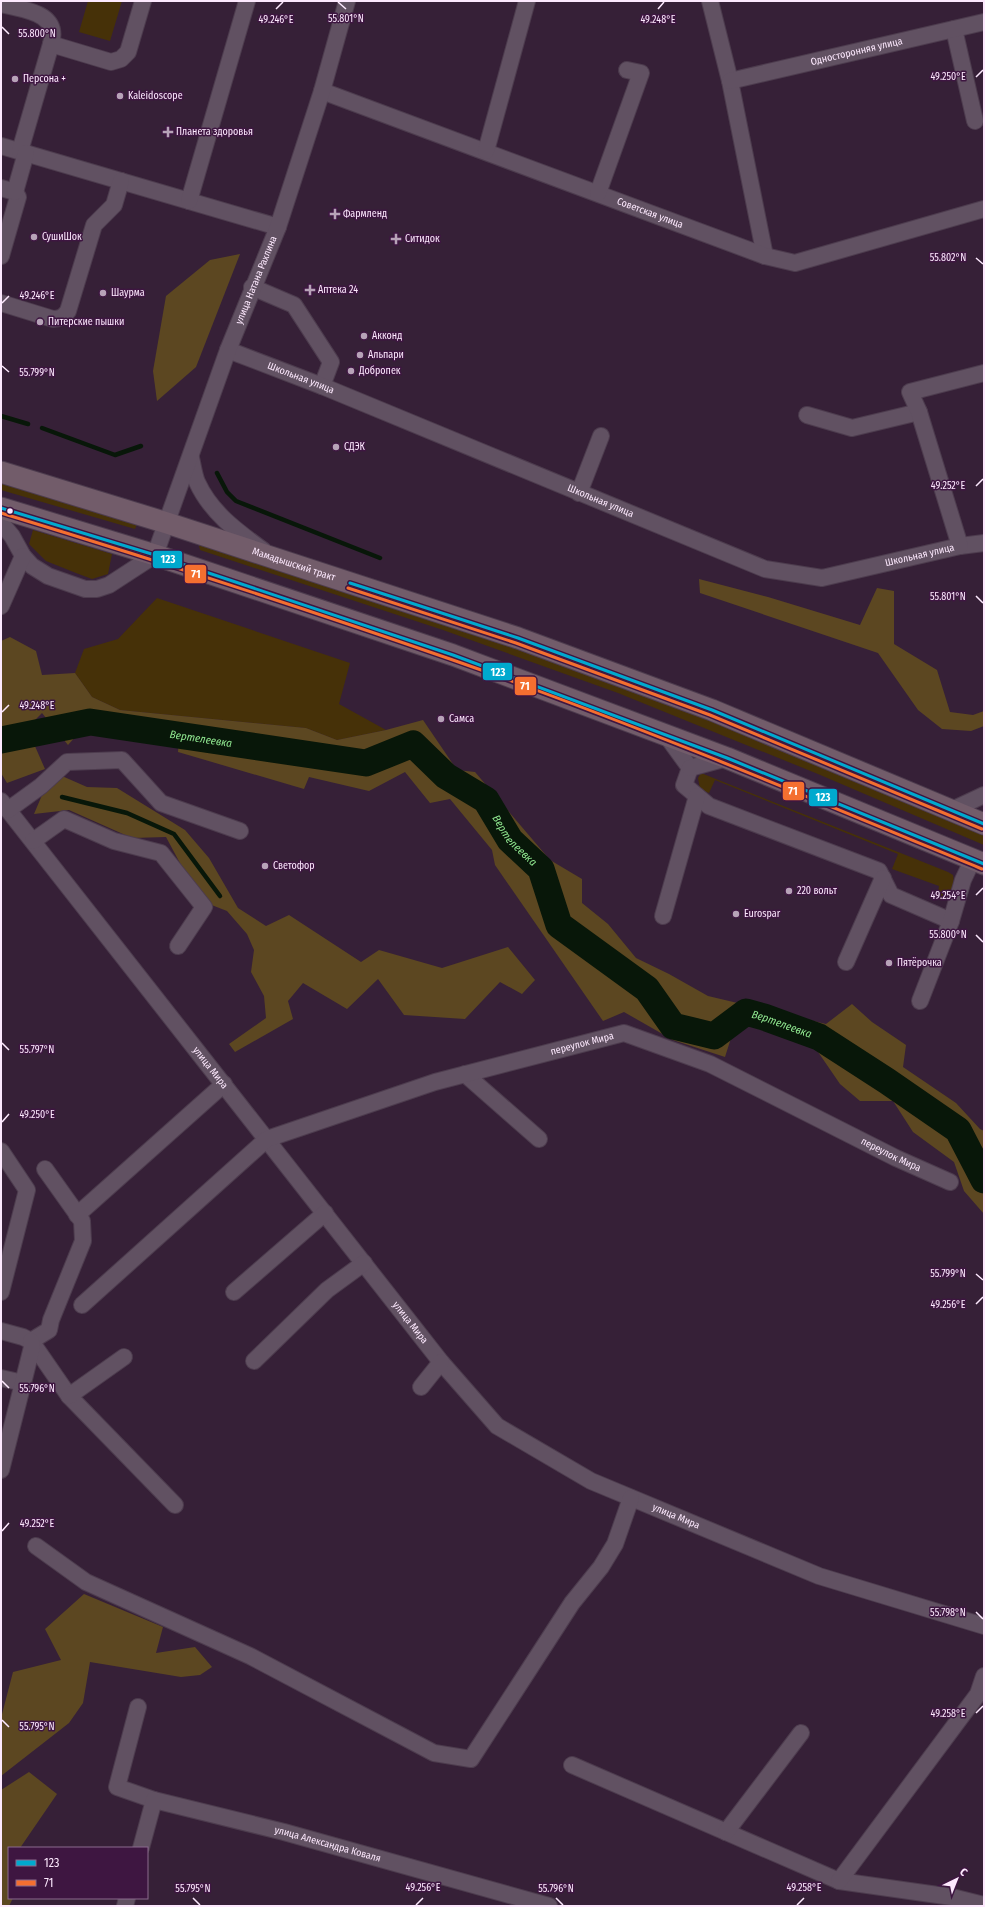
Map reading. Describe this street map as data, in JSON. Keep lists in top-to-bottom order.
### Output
{
  "streets": {
    "main road": ["Мамадышский тракт"],
    "street": [
      "Односторонняя улица",
      "Советская улица",
      "улица Натана Рахлина",
      "Школьная улица",
      "переулок Мира",
      "улица Мира",
      "улица Александра Коваля"
    ]
  },
  "crossings": [
    ["Советская улица", "улица Натана Рахлина"],
    ["улица Натана Рахлина", "Школьная улица"],
    ["улица Натана Рахлина", "Мамадышский тракт"],
    ["переулок Мира", "улица Мира"]
  ],
  "water": ["Вертелеевка"],
  "places": {
    "other": [
      "Персона +",
      "Kaleidoscope",
      "СушиШок",
      "Шаурма",
      "Питерские пышки",
      "Акконд",
      "Альпари",
      "Добропек",
      "СДЭК",
      "Самса",
      "Светофор",
      "220 вольт",
      "Eurospar",
      "Пятёрочка"
    ],
    "health": [
      "Планета здоровья",
      "Фармленд",
      "Ситидок",
      "Аптека 24"
    ]
  },
  "lines": ["transit line 123", "transit line 71"],
  "legend": ["123", "71"],
  "north": "top right",
  "coordinates": [
    "55.801°N",
    "49.246°E",
    "49.248°E",
    "55.800°N",
    "49.250°E",
    "55.802°N",
    "55.799°N",
    "49.252°E",
    "49.254°E",
    "55.797°N",
    "49.256°E",
    "55.796°N",
    "55.798°N",
    "49.258°E",
    "55.795°N"
  ]
}
